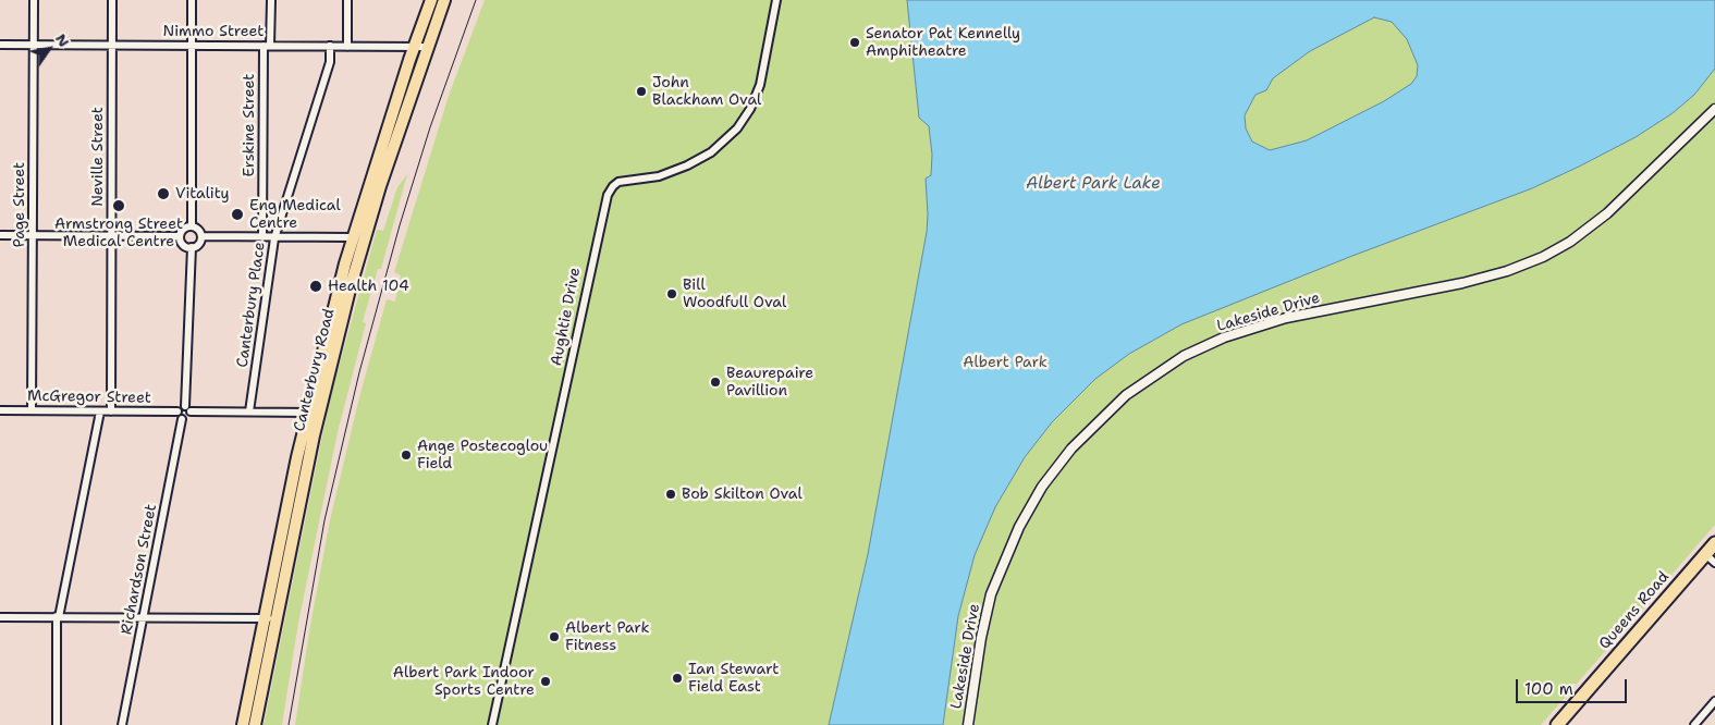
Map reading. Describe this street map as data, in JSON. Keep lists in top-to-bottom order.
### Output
{
  "streets": {
    "highway": ["Queens Road"],
    "main road": ["Canterbury Road"],
    "street": [
      "Nimmo Street",
      "Erskine Street",
      "Neville Street",
      "Page Street",
      "Canterbury Place",
      "Lakeside Drive",
      "Aughtie Drive",
      "McGregor Street",
      "Richardson Street"
    ]
  },
  "crossings": [
    ["Nimmo Street", "Erskine Street"],
    ["Nimmo Street", "Neville Street"],
    ["Nimmo Street", "Page Street"],
    ["Nimmo Street", "Canterbury Place"],
    ["Nimmo Street", "Canterbury Road"],
    ["Neville Street", "McGregor Street"],
    ["Page Street", "McGregor Street"]
  ],
  "water": ["Albert Park Lake"],
  "parks": ["Albert Park"],
  "places": [
    "Senator Pat Kennelly Amphitheatre",
    "John Blackham Oval",
    "Vitality",
    "Armstrong Street Medical Centre",
    "Eng Medical Centre",
    "Health 104",
    "Bill Woodfull Oval",
    "Beaurepaire Pavillion",
    "Ange Postecoglou Field",
    "Bob Skilton Oval",
    "Albert Park Fitness",
    "Ian Stewart Field East",
    "Albert Park Indoor Sports Centre"
  ],
  "scale_bar": "100 m",
  "north": "top right"
}
